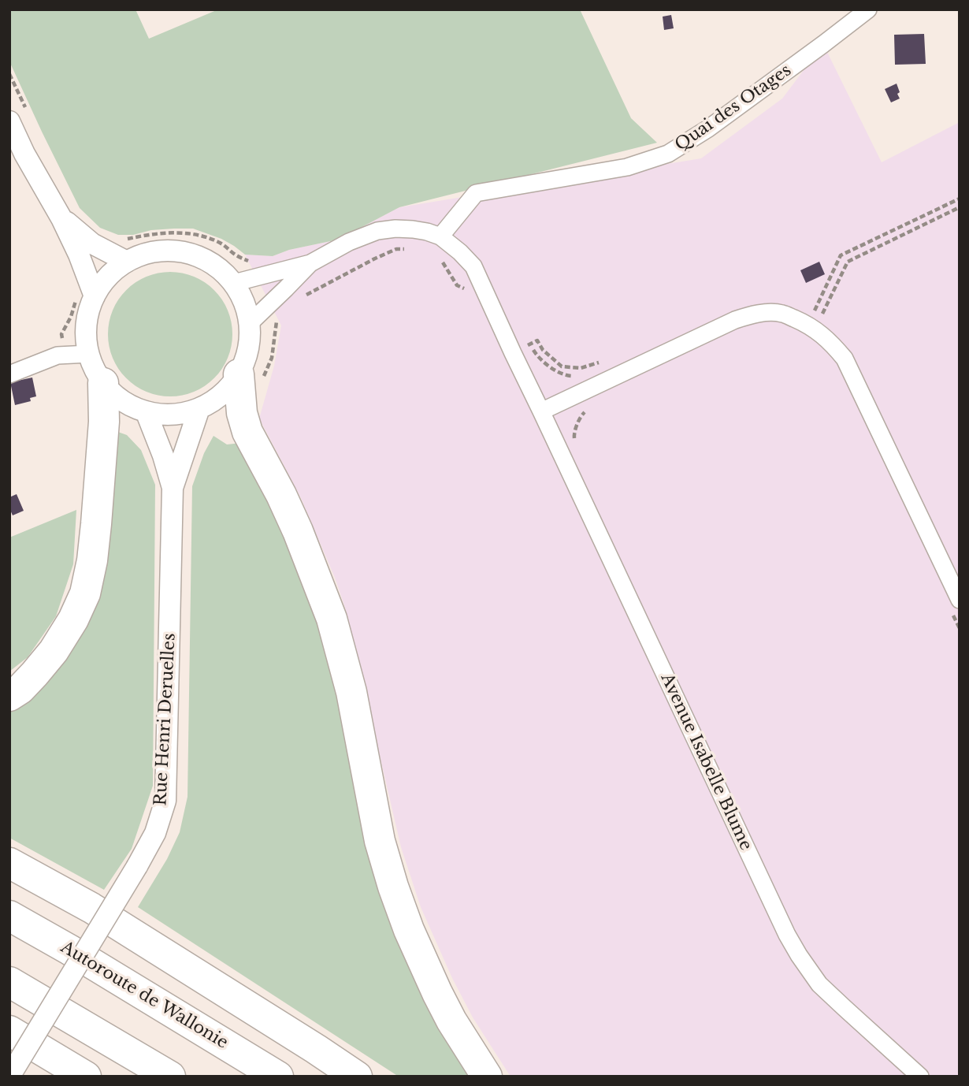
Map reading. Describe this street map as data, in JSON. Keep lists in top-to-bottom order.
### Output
{
  "streets": {
    "highway": ["Autoroute de Wallonie"],
    "street": ["Quai des Otages", "Rue Henri Deruelles", "Avenue Isabelle Blume"]
  },
  "crossings": [
    ["Quai des Otages", "Avenue Isabelle Blume"]
  ]
}
